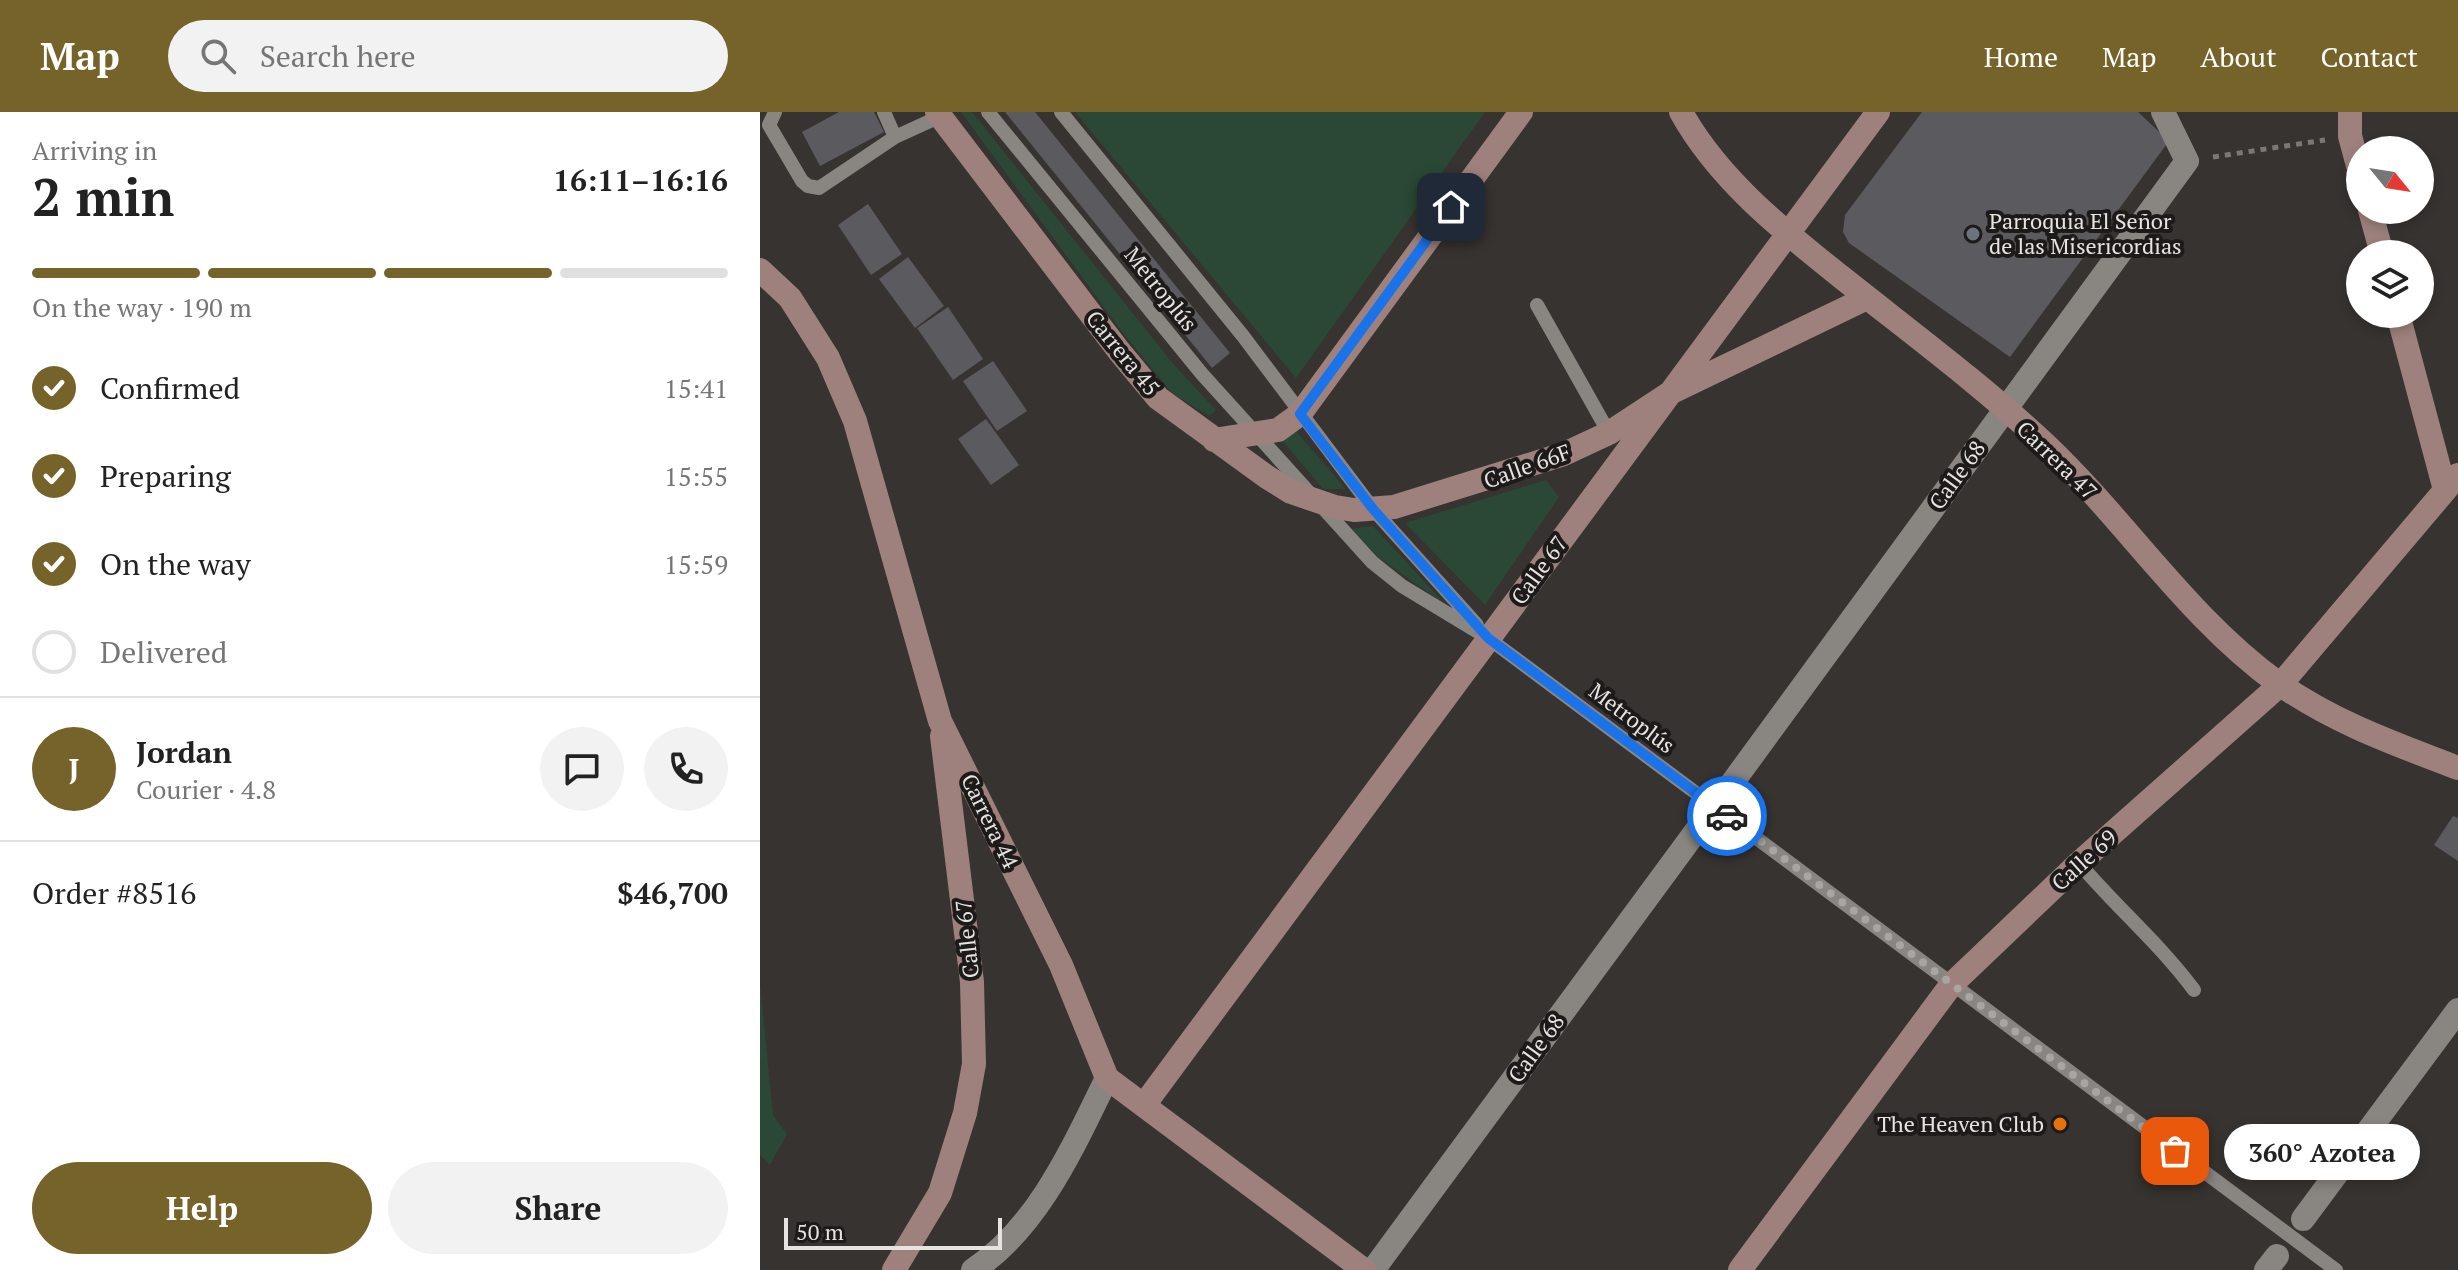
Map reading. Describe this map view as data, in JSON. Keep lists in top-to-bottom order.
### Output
{
  "streets": {
    "street": [
      "Carrera 45",
      "Carrera 47",
      "Calle 66F",
      "Calle 68",
      "Calle 67",
      "Carrera 44",
      "Calle 69"
    ],
    "lane": ["Metroplús"]
  },
  "crossings": [
    ["Metroplús", "Carrera 45"],
    ["Metroplús", "Calle 67"],
    ["Metroplús", "Calle 69"],
    ["Carrera 45", "Calle 66F"],
    ["Carrera 47", "Calle 68"],
    ["Carrera 47", "Calle 67"],
    ["Carrera 47", "Calle 69"],
    ["Calle 66F", "Calle 67"],
    ["Calle 67", "Carrera 44"]
  ],
  "places": ["Parroquia El Señor de las Misericordias", "The Heaven Club", "360° Azotea"],
  "scale_bar": "50 m",
  "north": "bottom right",
  "page": {
    "header": "Map",
    "search": "Search here",
    "nav": [
      "Home",
      "Map",
      "About",
      "Contact"
    ],
    "heading": ["2 min", "Arriving in", "16:11–16:16"],
    "panel": [
      "Jordan",
      "Courier · 4.8",
      "Order #8516",
      "$46,700"
    ],
    "bar": "On the way · 190 m",
    "list": [
      ["Confirmed", "15:41"],
      ["Preparing", "15:55"],
      ["On the way", "15:59"],
      "Delivered"
    ],
    "round": "J",
    "bubble": "360° Azotea",
    "buttons": ["Help", "Share"],
    "scale": "50 m"
  }
}
